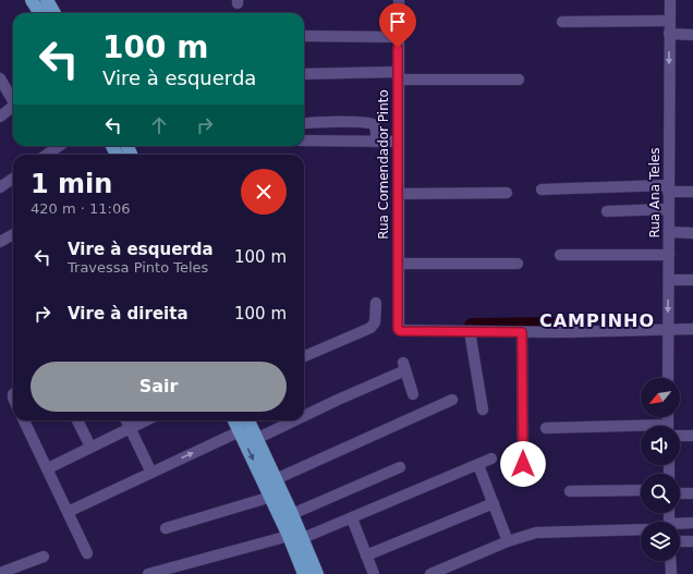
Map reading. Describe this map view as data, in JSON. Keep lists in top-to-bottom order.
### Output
{
  "streets": {
    "street": ["Rua Comendador Pinto", "Rua Ana Teles"]
  },
  "one_way": ["Rua Ana Teles"],
  "districts": ["CAMPINHO"],
  "north": "bottom left",
  "page": {
    "turn": ["100 m", "Vire à esquerda"],
    "heading": ["1 min", "420 m · 11:06"],
    "list": [
      {
        "name": "Vire à esquerda",
        "note": "Travessa Pinto Teles",
        "value": "100 m"
      },
      {
        "name": "Vire à direita",
        "value": "100 m"
      }
    ],
    "buttons": "Sair"
  }
}
